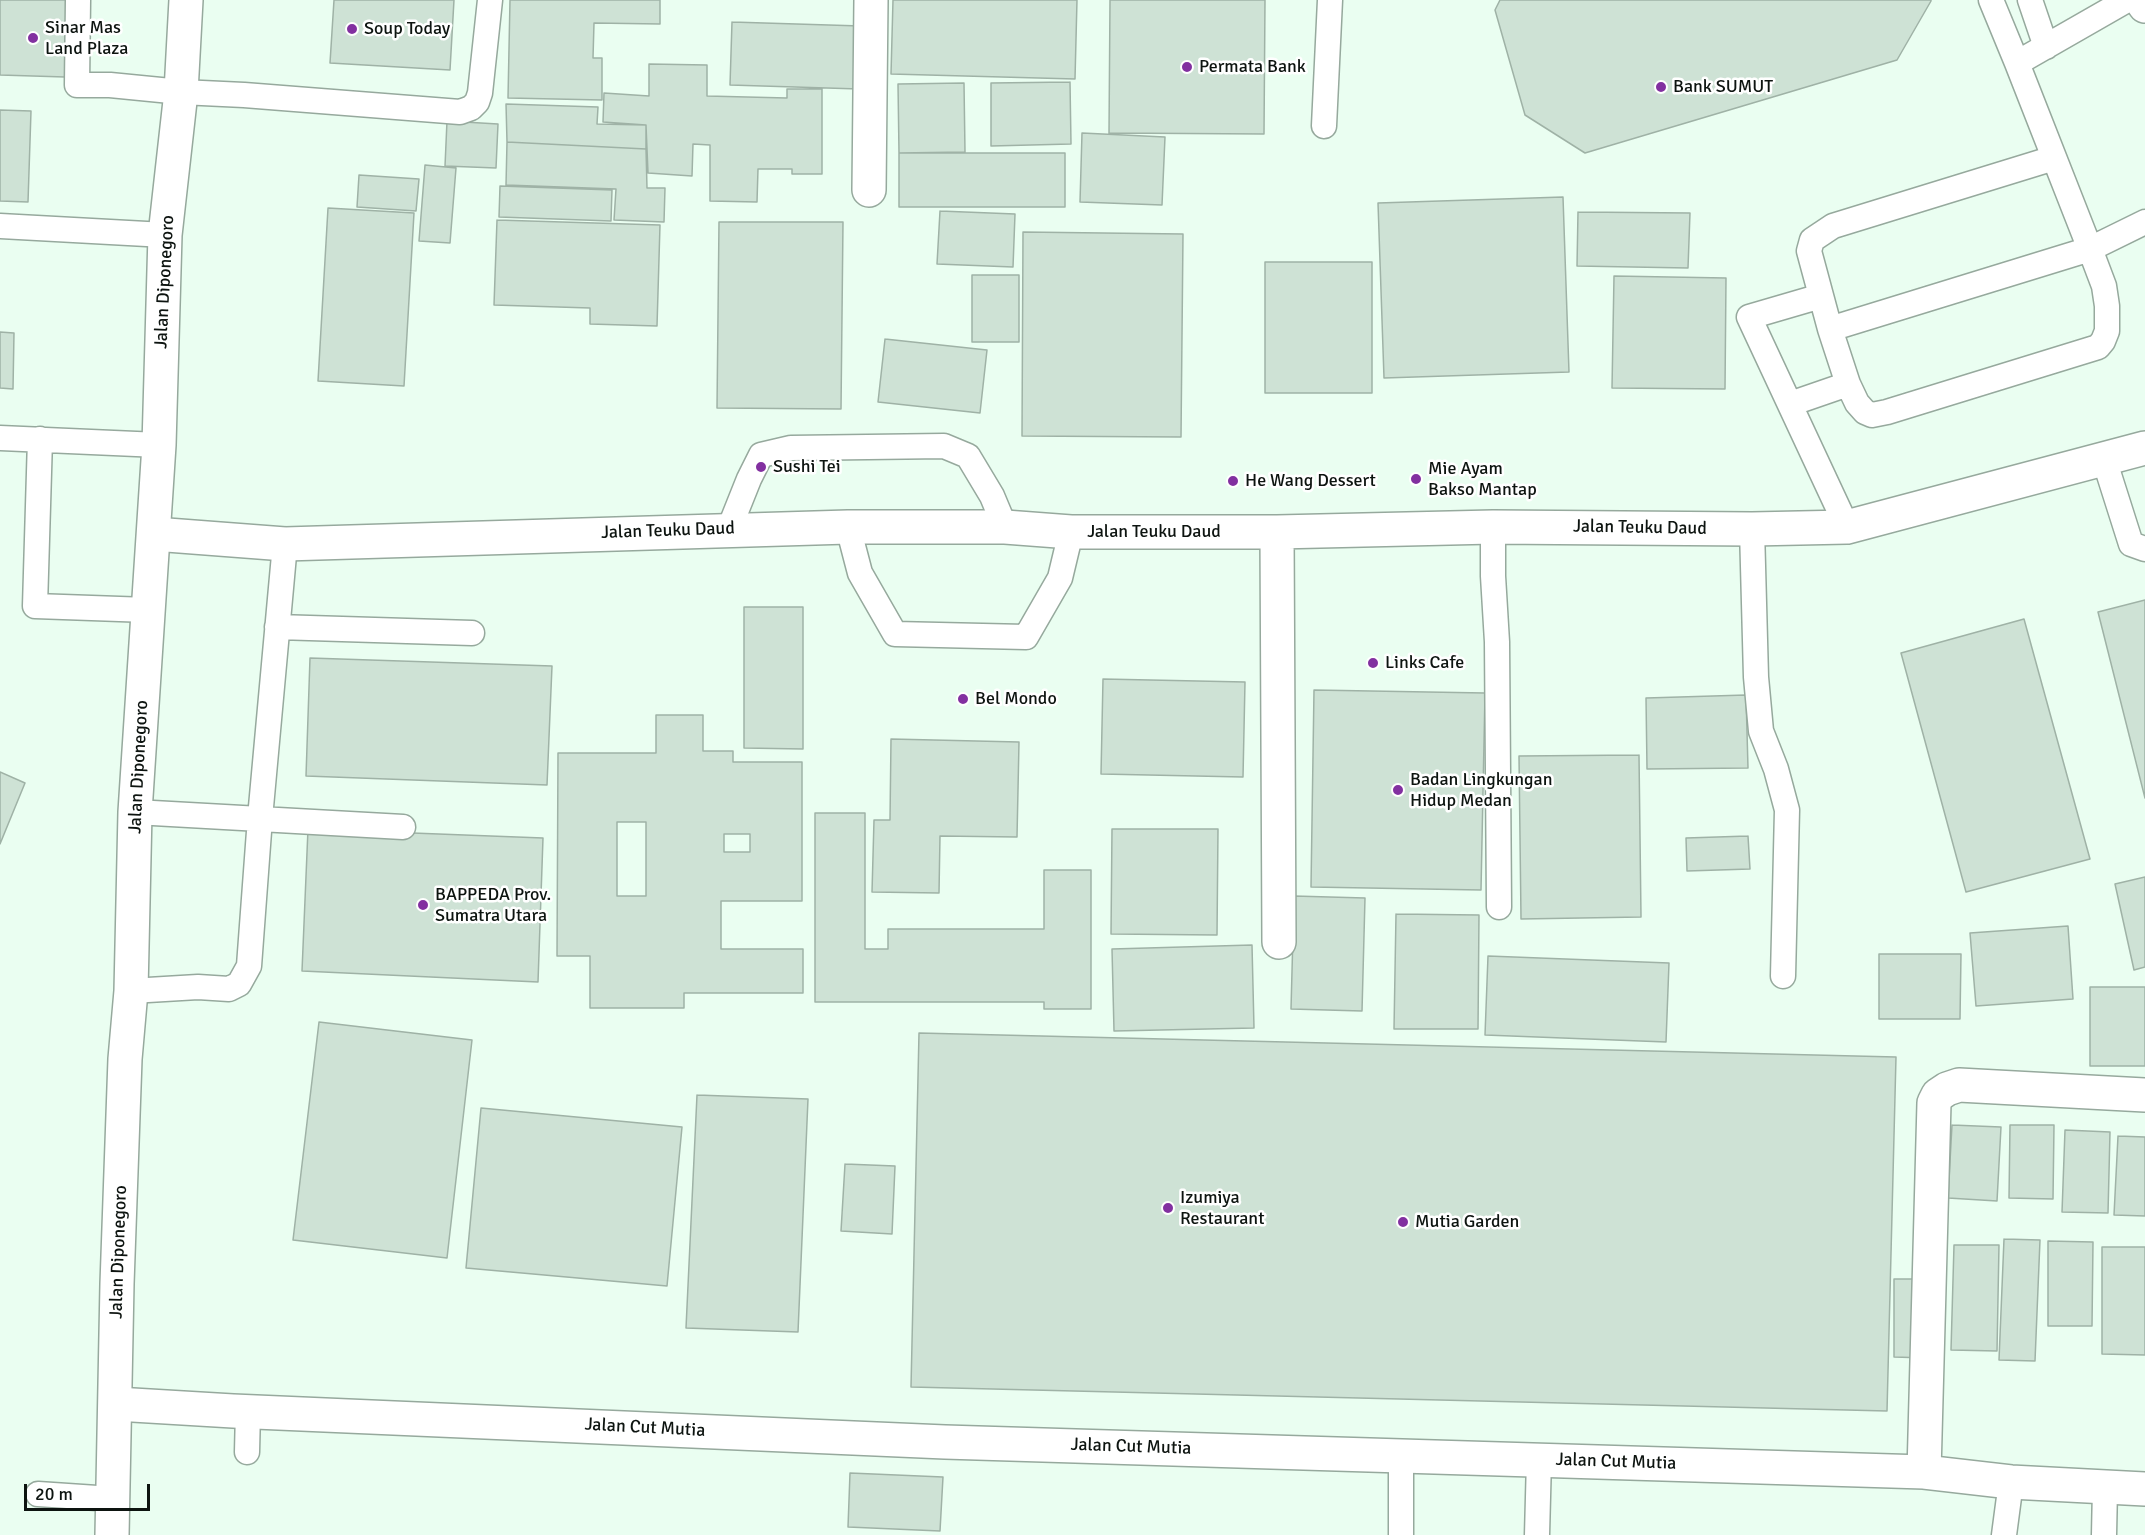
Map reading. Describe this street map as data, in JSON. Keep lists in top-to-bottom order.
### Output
{
  "streets": {
    "street": ["Jalan Diponegoro", "Jalan Teuku Daud", "Jalan Cut Mutia"]
  },
  "crossings": [
    ["Jalan Diponegoro", "Jalan Teuku Daud"],
    ["Jalan Diponegoro", "Jalan Cut Mutia"]
  ],
  "places": [
    "Soup Today",
    "Sinar Mas Land Plaza",
    "Permata Bank",
    "Bank SUMUT",
    "Sushi Tei",
    "Mie Ayam Bakso Mantap",
    "He Wang Dessert",
    "Links Cafe",
    "Bel Mondo",
    "Badan Lingkungan Hidup Medan",
    "BAPPEDA Prov. Sumatra Utara",
    "Izumiya Restaurant",
    "Mutia Garden"
  ],
  "scale_bar": "20 m"
}
